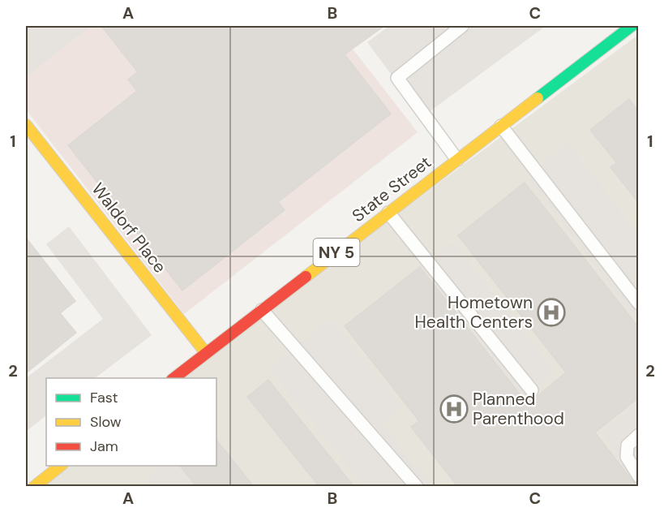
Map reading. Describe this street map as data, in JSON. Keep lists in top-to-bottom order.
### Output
{
  "streets": {
    "main road": ["State Street", "Waldorf Place", "NY 5"]
  },
  "crossings": [
    ["State Street", "Waldorf Place"]
  ],
  "places": {
    "hospital": ["Hometown Health Centers", "Planned Parenthood"]
  },
  "legend": ["Fast", "Slow", "Jam"],
  "grid": {
    "columns": ["A", "B", "C"],
    "rows": ["1", "2"]
  }
}
